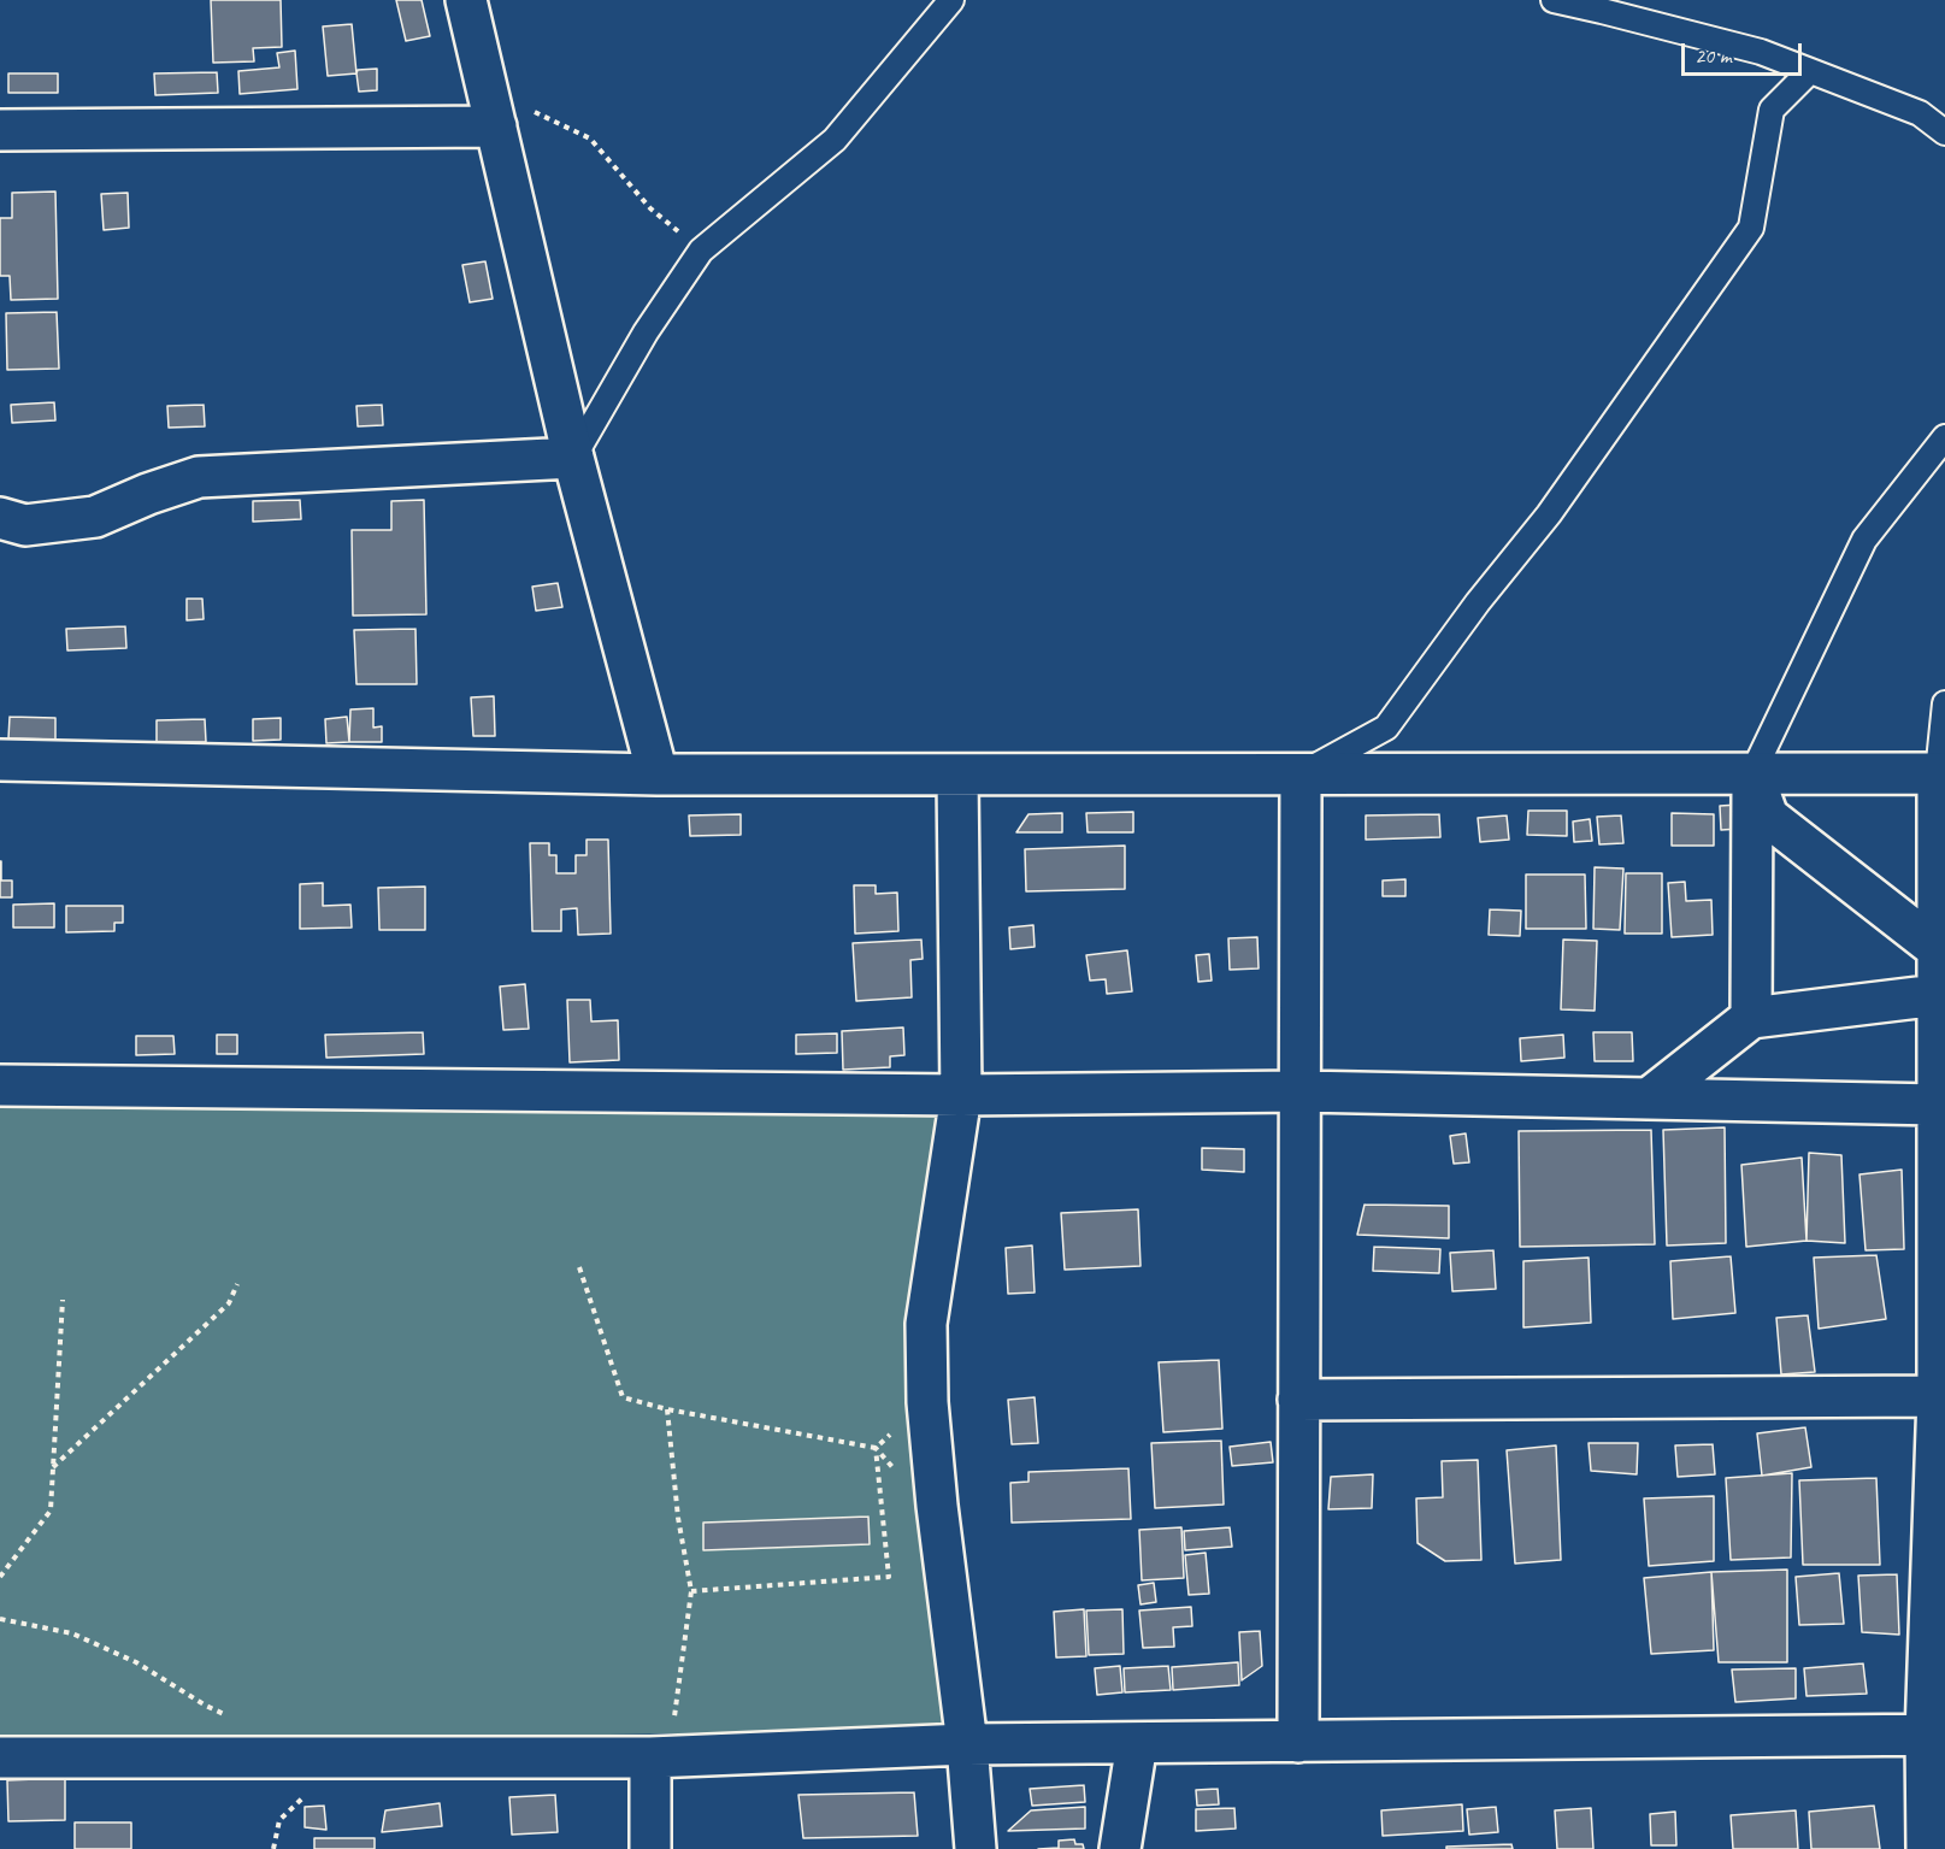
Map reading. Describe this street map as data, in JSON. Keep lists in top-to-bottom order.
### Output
{
  "scale_bar": "20 m"
}
